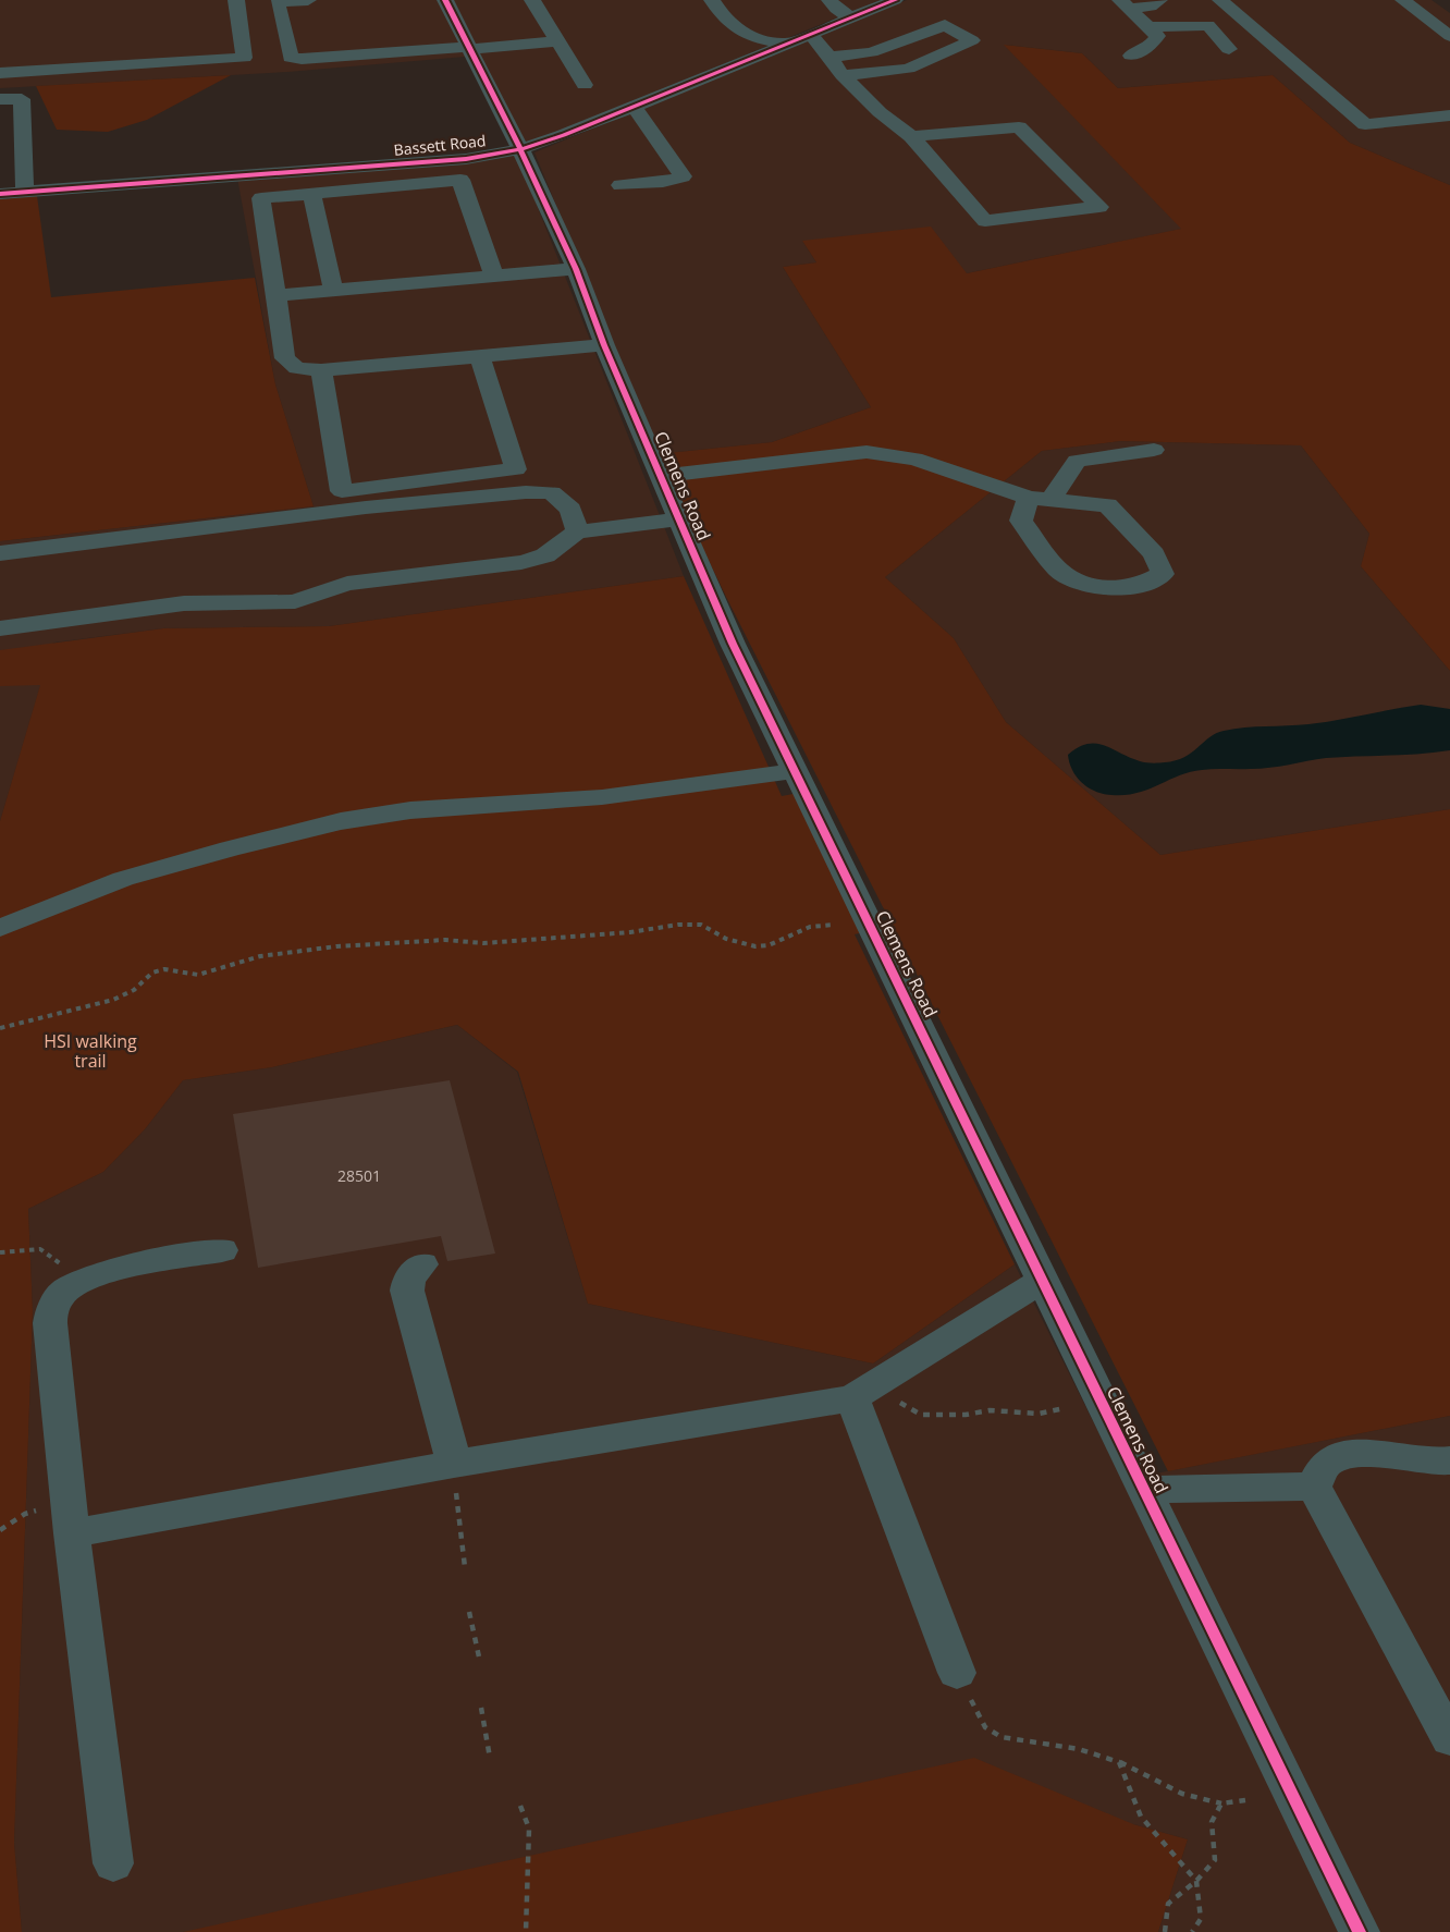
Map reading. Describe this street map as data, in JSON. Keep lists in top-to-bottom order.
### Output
{
  "streets": {
    "street": ["Bassett Road", "Clemens Road"]
  },
  "crossings": [
    ["Bassett Road", "Clemens Road"]
  ],
  "parks": ["HSI walking trail"],
  "house_numbers": ["28501"]
}
